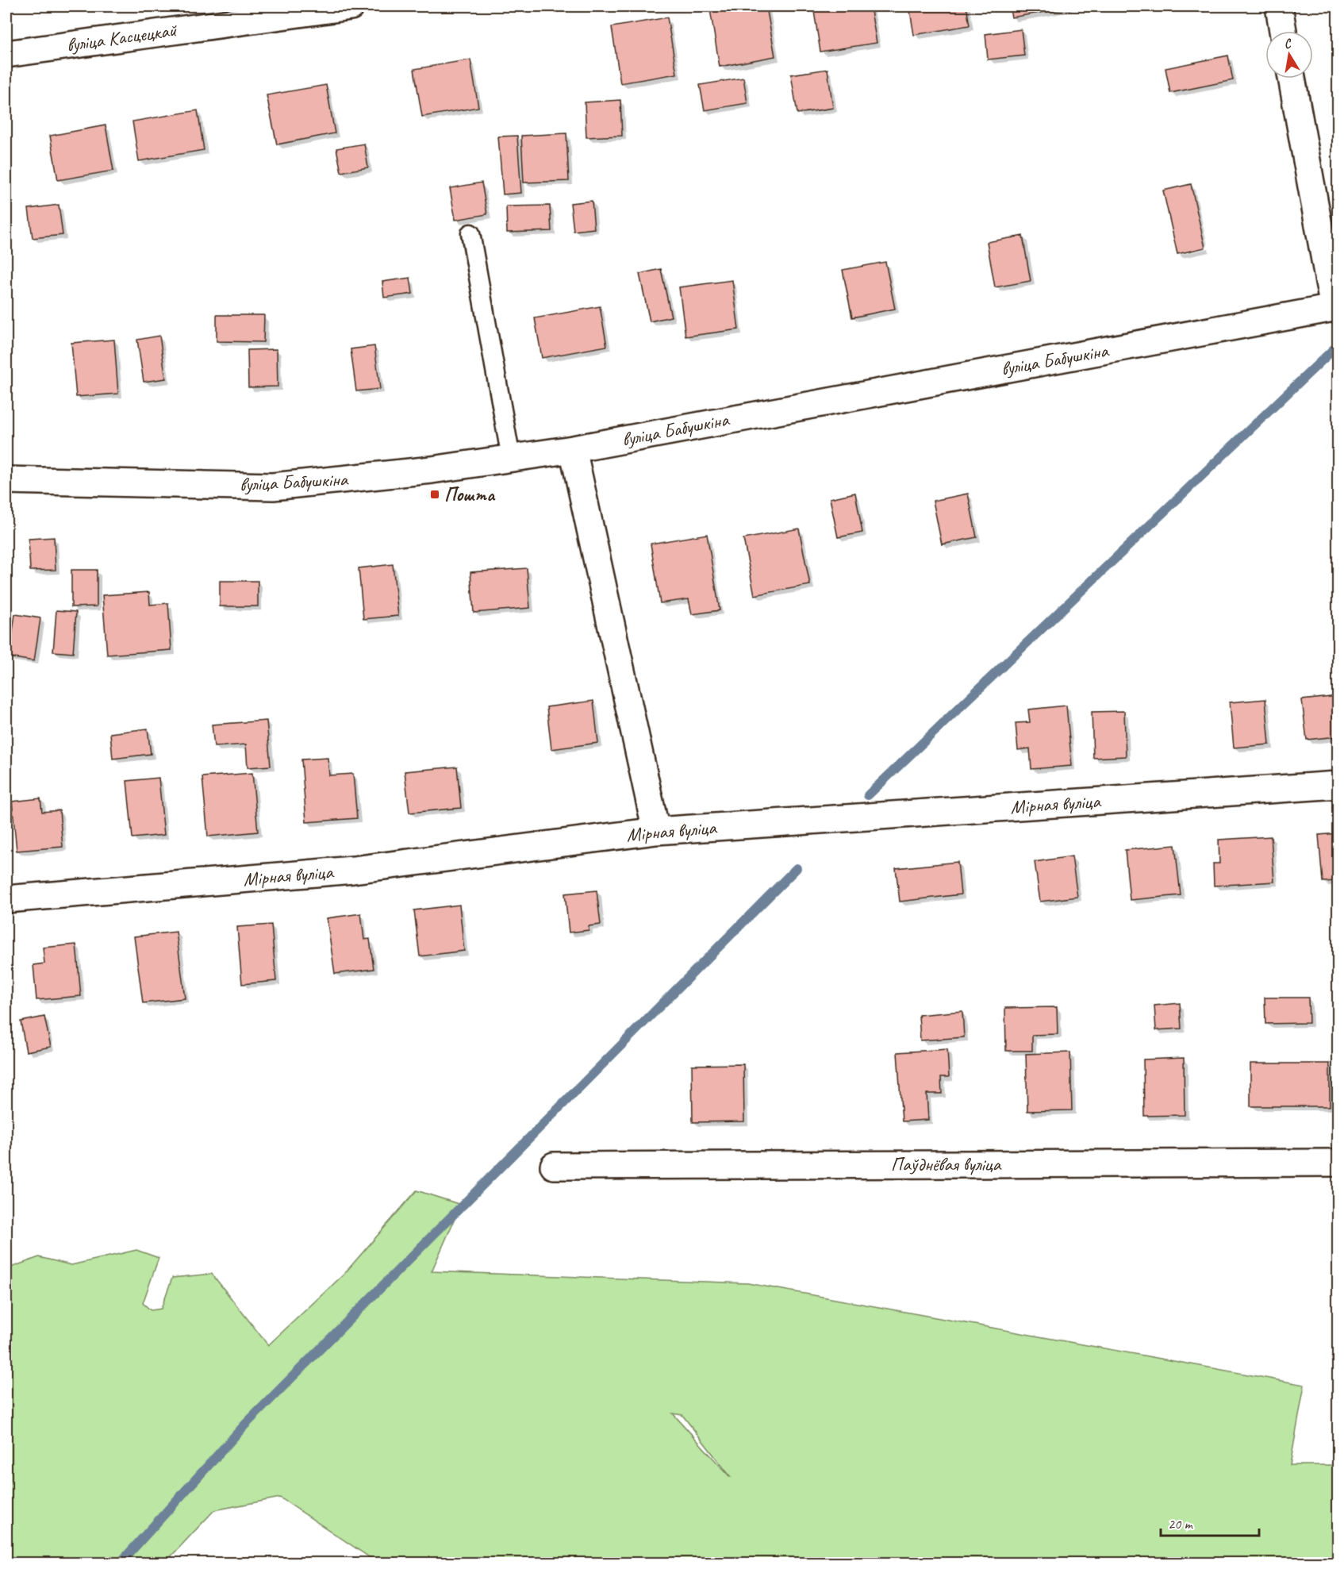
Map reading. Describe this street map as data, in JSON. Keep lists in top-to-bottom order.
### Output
{
  "streets": {
    "street": [
      "вуліца Касцецкай",
      "вуліца Бабушкіна",
      "Мірная вуліца",
      "Паўднёвая вуліца"
    ]
  },
  "places": {
    "transit": ["Пошта"]
  },
  "scale_bar": "20 m",
  "north": "top"
}
